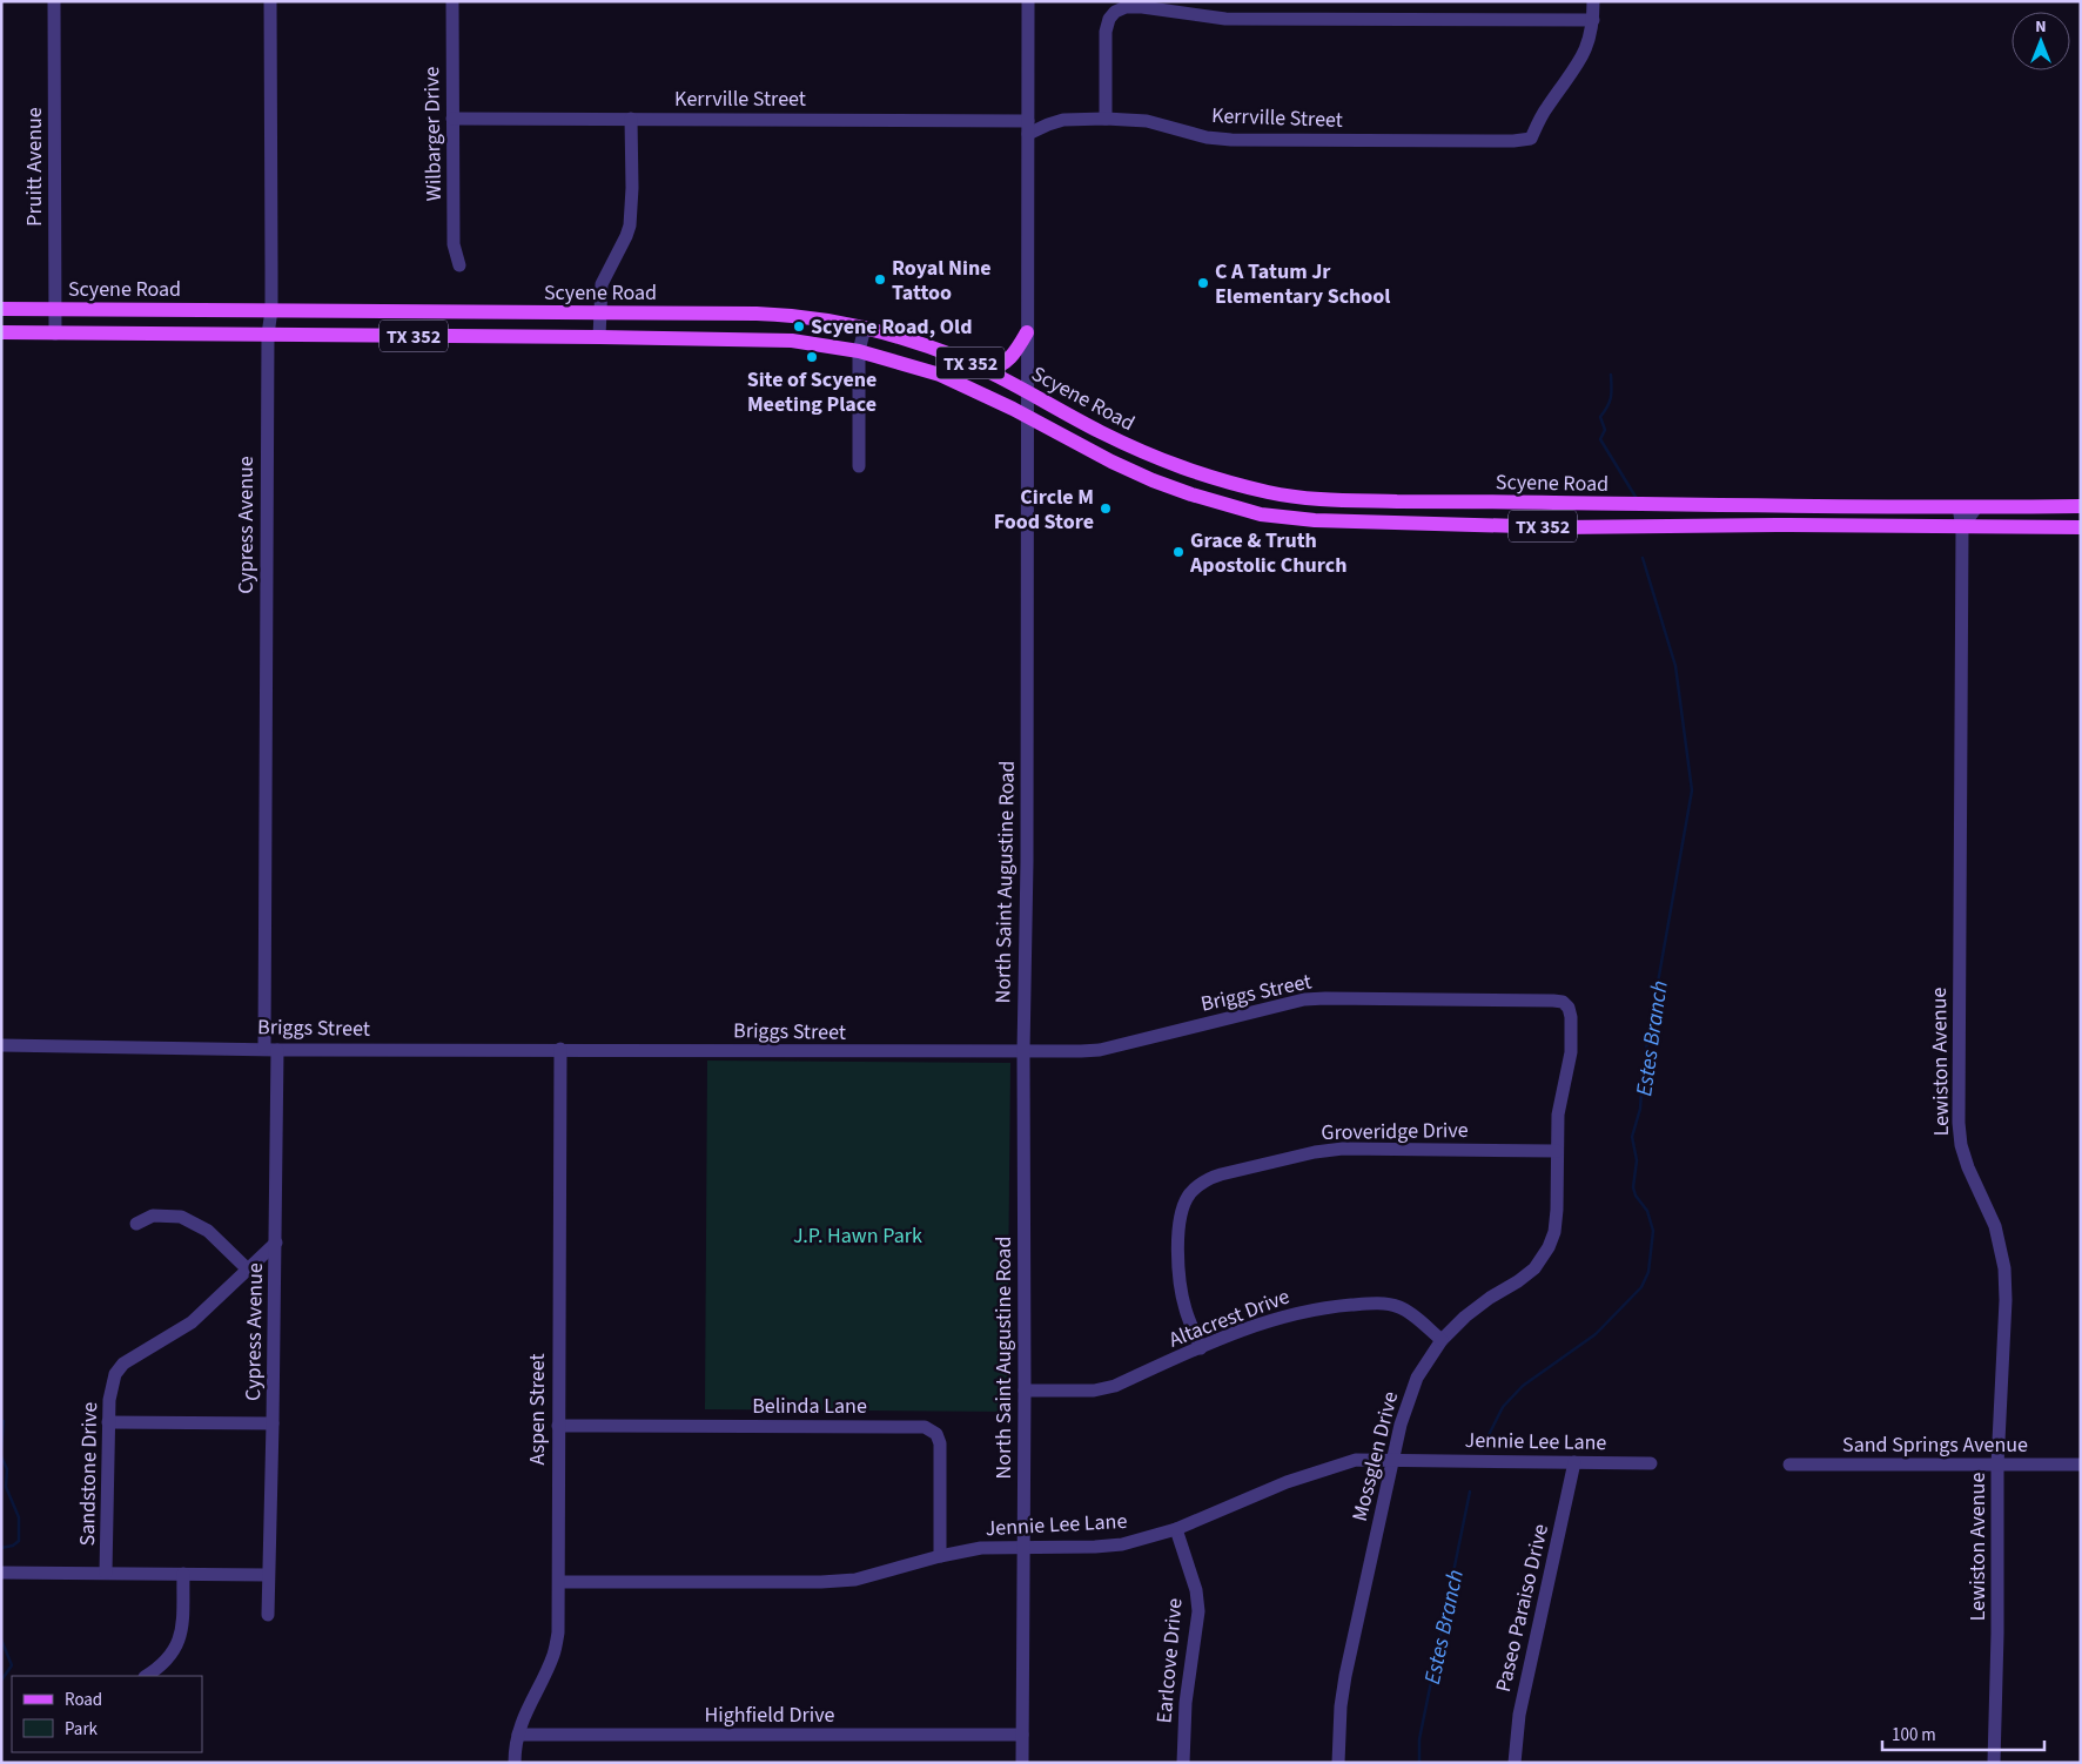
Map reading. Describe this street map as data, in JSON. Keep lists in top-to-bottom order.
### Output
{
  "streets": {
    "main road": ["Scyene Road", "TX 352"],
    "street": [
      "Kerrville Street",
      "Wilbarger Drive",
      "Pruitt Avenue",
      "Cypress Avenue",
      "North Saint Augustine Road",
      "Briggs Street",
      "Lewiston Avenue",
      "Groveridge Drive",
      "Altacrest Drive",
      "Belinda Lane",
      "Aspen Street",
      "Jennie Lee Lane",
      "Sand Springs Avenue",
      "Mossglen Drive",
      "Sandstone Drive",
      "Paseo Paraiso Drive",
      "Earlcove Drive",
      "Highfield Drive"
    ]
  },
  "crossings": [
    ["Kerrville Street", "Wilbarger Drive"],
    ["Kerrville Street", "North Saint Augustine Road"],
    ["Pruitt Avenue", "Scyene Road"],
    ["Scyene Road", "Cypress Avenue"],
    ["Scyene Road", "North Saint Augustine Road"],
    ["Scyene Road", "Lewiston Avenue"],
    ["Cypress Avenue", "Briggs Street"],
    ["Cypress Avenue", "Sandstone Drive"],
    ["North Saint Augustine Road", "Briggs Street"],
    ["North Saint Augustine Road", "Altacrest Drive"],
    ["North Saint Augustine Road", "Jennie Lee Lane"],
    ["North Saint Augustine Road", "Highfield Drive"],
    ["Briggs Street", "Aspen Street"],
    ["Briggs Street", "Mossglen Drive"],
    ["Lewiston Avenue", "Sand Springs Avenue"],
    ["Groveridge Drive", "Altacrest Drive"],
    ["Groveridge Drive", "Mossglen Drive"],
    ["Altacrest Drive", "Mossglen Drive"],
    ["Belinda Lane", "Aspen Street"],
    ["Belinda Lane", "Jennie Lee Lane"],
    ["Aspen Street", "Jennie Lee Lane"],
    ["Aspen Street", "Highfield Drive"],
    ["Jennie Lee Lane", "Mossglen Drive"],
    ["Jennie Lee Lane", "Paseo Paraiso Drive"],
    ["Jennie Lee Lane", "Earlcove Drive"]
  ],
  "water": ["Estes Branch"],
  "parks": ["J.P. Hawn Park"],
  "places": [
    "Royal Nine Tattoo",
    "C A Tatum Jr Elementary School",
    "Scyene Road, Old",
    "Site of Scyene Meeting Place",
    "Circle M Food Store",
    "Grace & Truth Apostolic Church"
  ],
  "legend": ["Road", "Park"],
  "scale_bar": "100 m",
  "north": "top"
}
